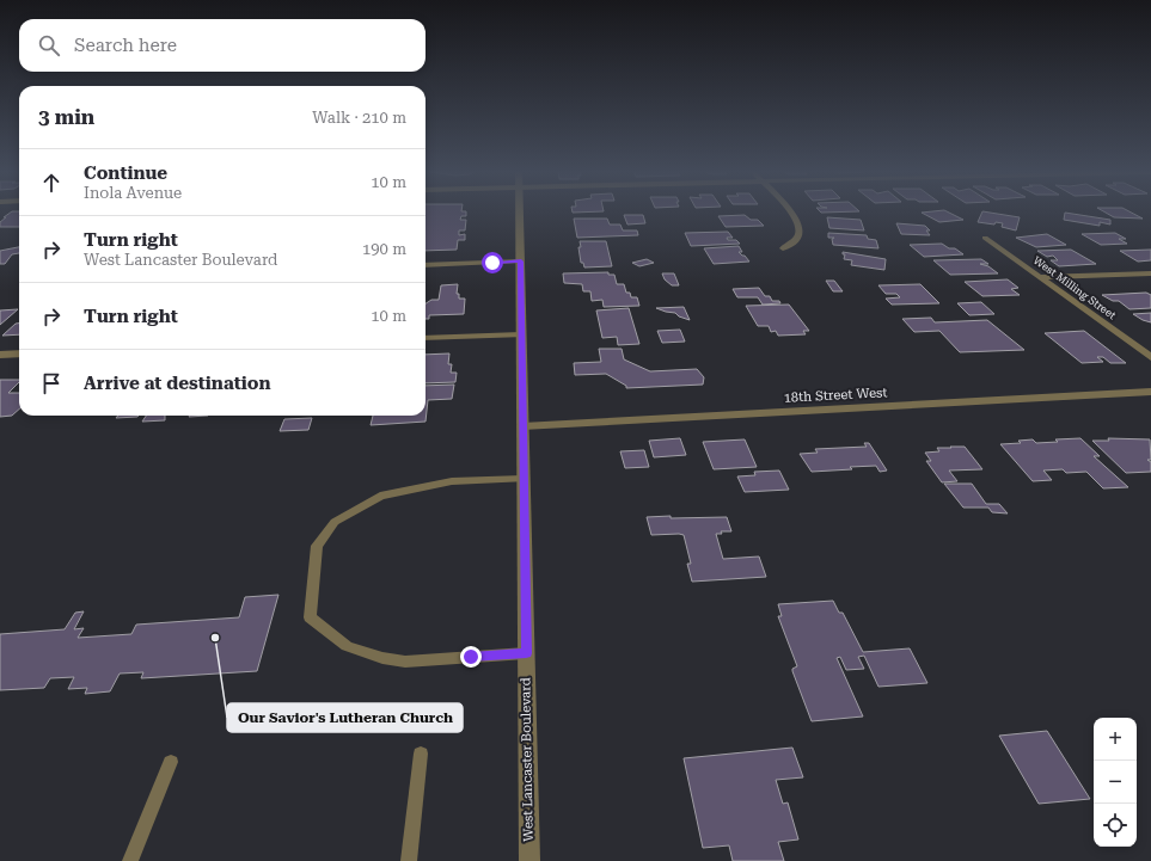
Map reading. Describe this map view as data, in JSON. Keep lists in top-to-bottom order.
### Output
{
  "streets": {
    "street": ["West Milling Street", "18th Street West", "West Lancaster Boulevard"]
  },
  "crossings": [
    ["18th Street West", "West Lancaster Boulevard"]
  ],
  "places": ["Our Savior's Lutheran Church"],
  "page": {
    "search": "Search here",
    "heading": ["3 min", "Walk · 210 m"],
    "list": [
      ["Continue", "Inola Avenue", "10 m"],
      ["Turn right", "West Lancaster Boulevard", "190 m"],
      ["Turn right", "10 m"],
      "Arrive at destination"
    ],
    "map_buttons": ["+", "−"]
  }
}
